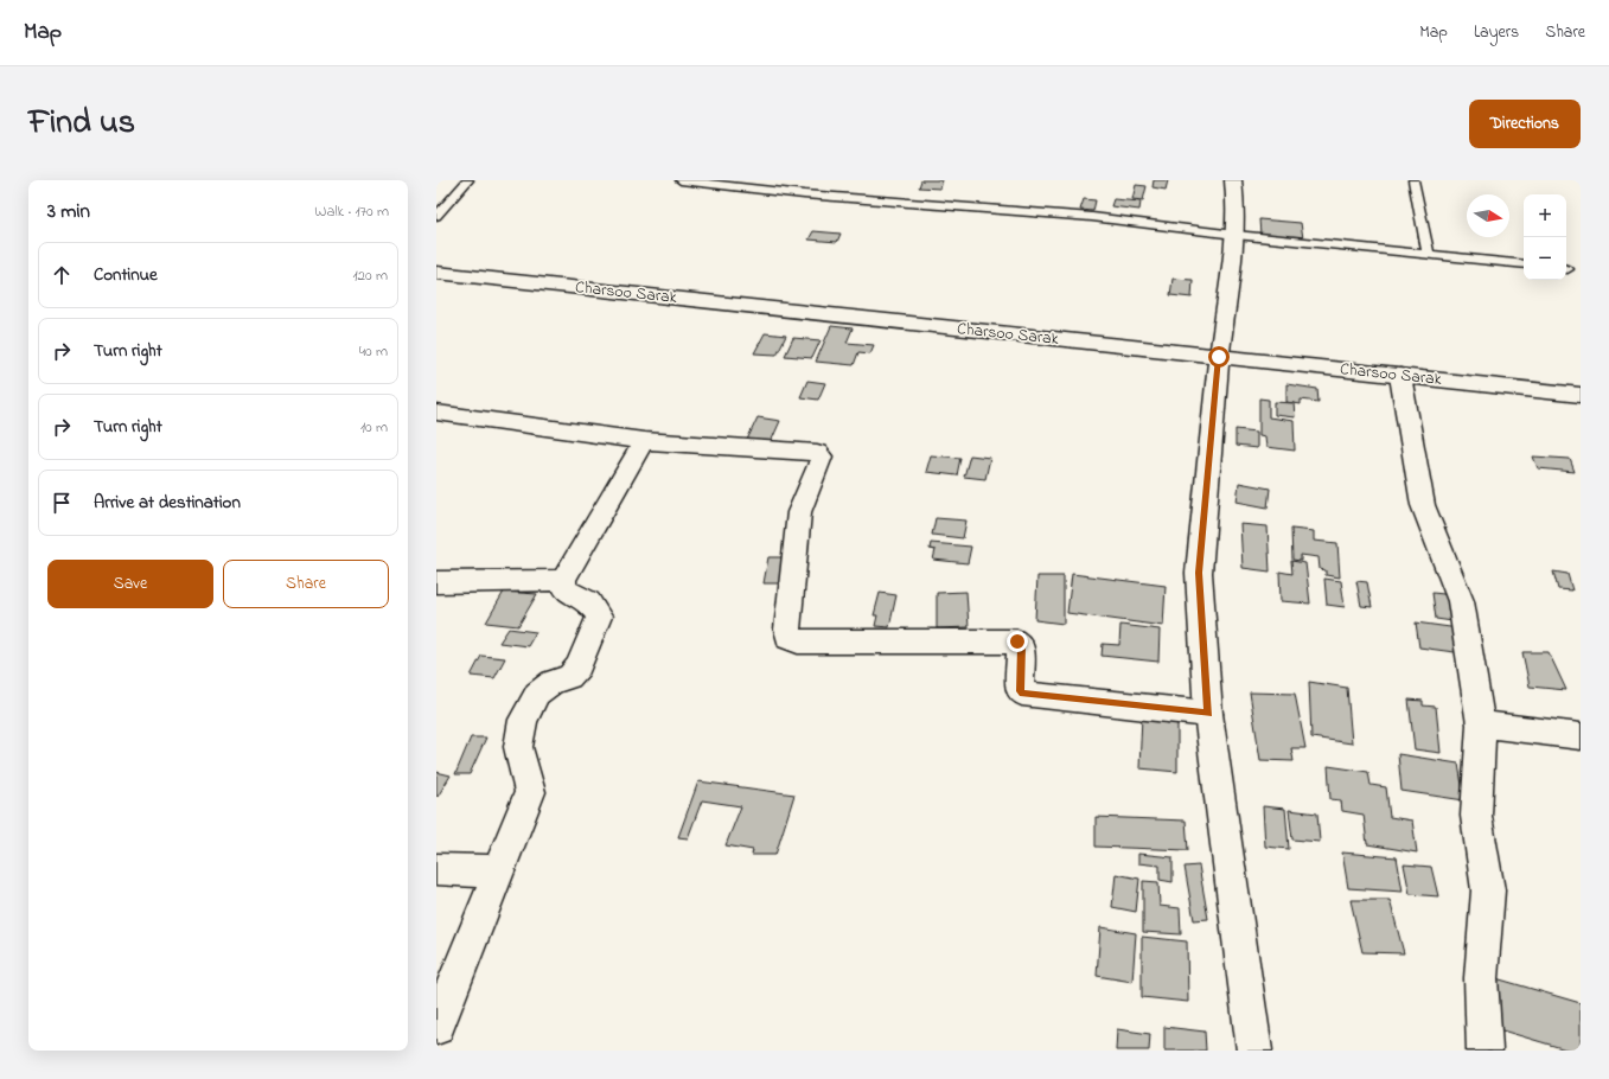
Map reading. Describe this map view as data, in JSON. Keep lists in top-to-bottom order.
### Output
{
  "streets": {
    "street": ["Charsoo Sarak"]
  },
  "north": "right",
  "page": {
    "header": "Map",
    "nav": ["Map", "Layers", "Share"],
    "title": "Find us",
    "buttons": [
      "Directions",
      ["Save", "Share"]
    ],
    "heading": ["3 min", "Walk · 170 m"],
    "map_buttons": ["+", "−"],
    "list": [
      ["Continue", "120 m"],
      ["Turn right", "40 m"],
      ["Turn right", "10 m"],
      "Arrive at destination"
    ]
  }
}
